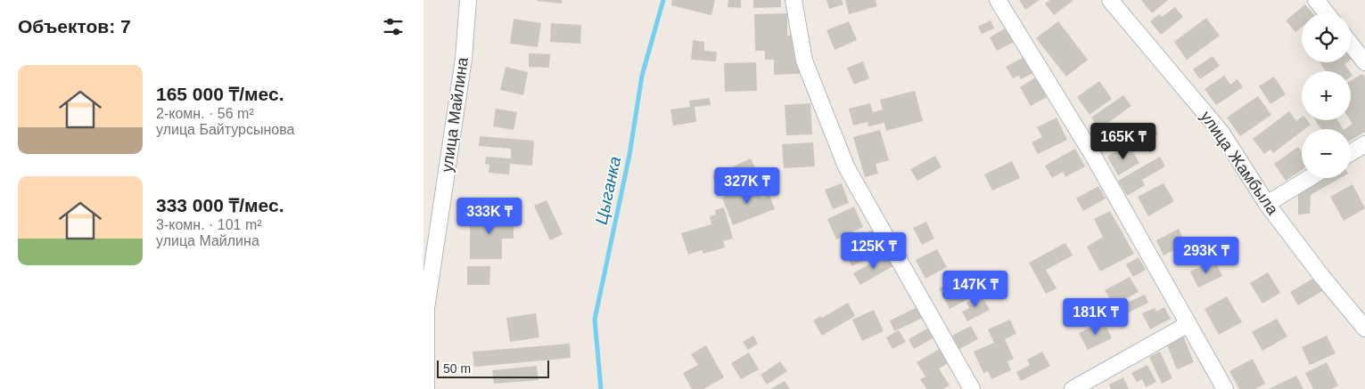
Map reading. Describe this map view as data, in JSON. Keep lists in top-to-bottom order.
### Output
{
  "streets": {
    "street": ["улица Майлина", "улица Жамбыла"]
  },
  "water": ["Цыганка"],
  "scale_bar": "50 m",
  "page": {
    "heading": "Объектов: 7",
    "map_buttons": ["+", "−"],
    "list": [
      {
        "name": "165 000 ₸/мес.",
        "note": "2-комн. · 56 m² · улица Байтурсынова"
      },
      {
        "name": "333 000 ₸/мес.",
        "note": "3-комн. · 101 m² · улица Майлина"
      }
    ],
    "price": [
      "165K ₸",
      "327K ₸",
      "333K ₸",
      "125K ₸",
      "293K ₸",
      "147K ₸",
      "181K ₸"
    ],
    "scale": "50 m"
  }
}
